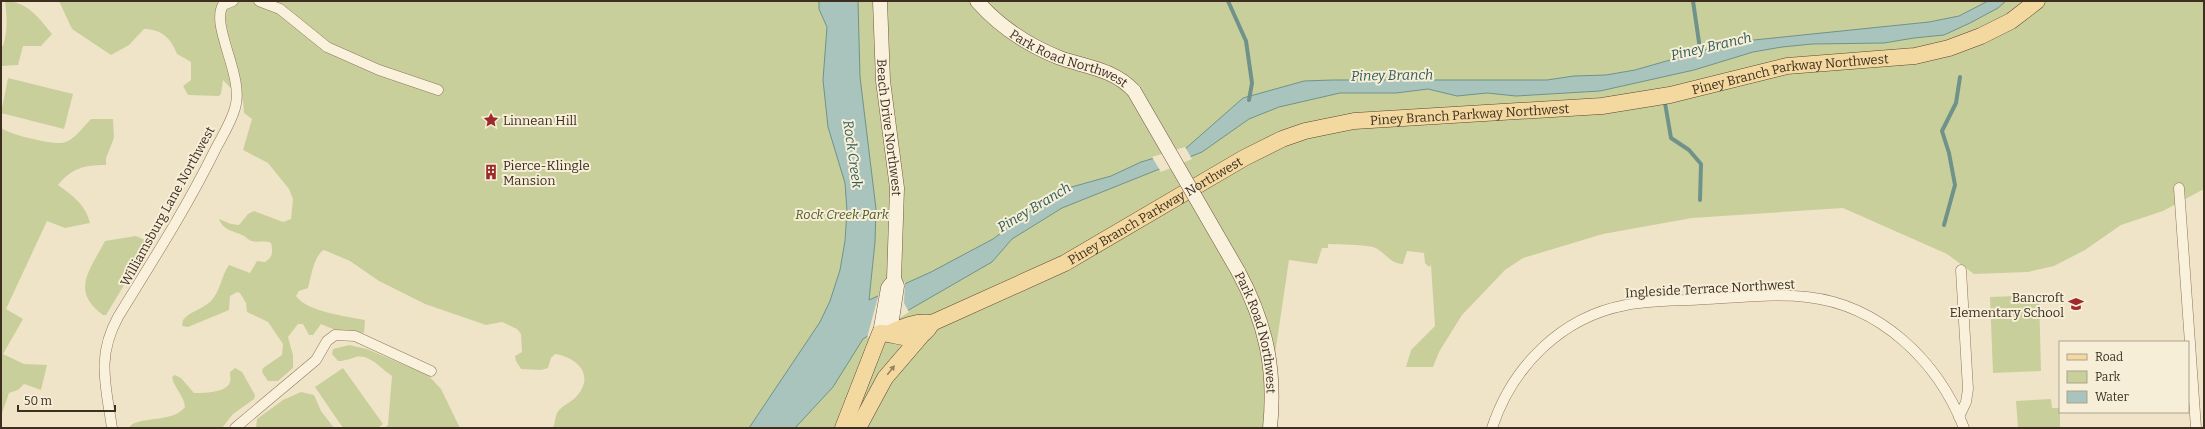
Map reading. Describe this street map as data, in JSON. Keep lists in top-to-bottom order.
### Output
{
  "streets": {
    "main road": ["Piney Branch Parkway Northwest", "Beach Drive Northwest"],
    "street": ["Park Road Northwest", "Williamsburg Lane Northwest", "Ingleside Terrace Northwest"]
  },
  "crossings": [
    ["Piney Branch Parkway Northwest", "Beach Drive Northwest"]
  ],
  "water": ["Piney Branch", "Rock Creek"],
  "parks": ["Rock Creek Park"],
  "places": {
    "place": ["Linnean Hill"],
    "building": ["Pierce-Klingle Mansion"],
    "school or university": ["Bancroft Elementary School"]
  },
  "legend": ["Road", "Park", "Water"],
  "scale_bar": "50 m"
}
